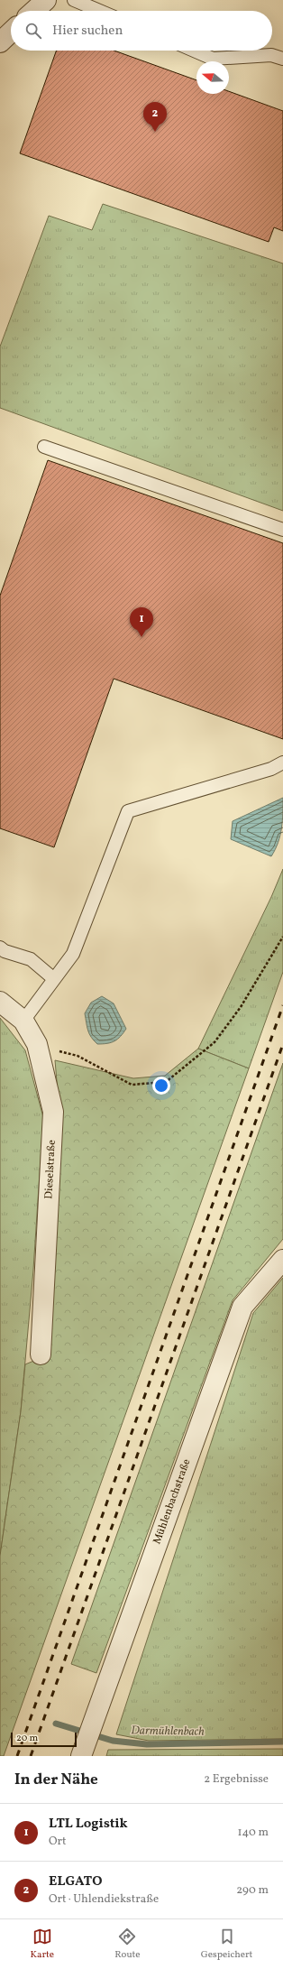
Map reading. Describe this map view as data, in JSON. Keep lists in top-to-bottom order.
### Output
{
  "streets": {
    "street": ["Dieselstraße", "Mühlenbachstraße"]
  },
  "water": ["Darmühlenbach"],
  "scale_bar": "20 m",
  "north": "left",
  "page": {
    "search": "Hier suchen",
    "pins": ["2", "1"],
    "scale": "20 m",
    "heading": ["In der Nähe", "2 Ergebnisse"],
    "list": [
      {
        "mark": "1",
        "name": "LTL Logistik",
        "note": "Ort",
        "value": "140 m"
      },
      {
        "mark": "2",
        "name": "ELGATO",
        "note": "Ort · Uhlendiekstraße",
        "value": "290 m"
      }
    ],
    "nav": ["Karte", "Route", "Gespeichert"]
  }
}
